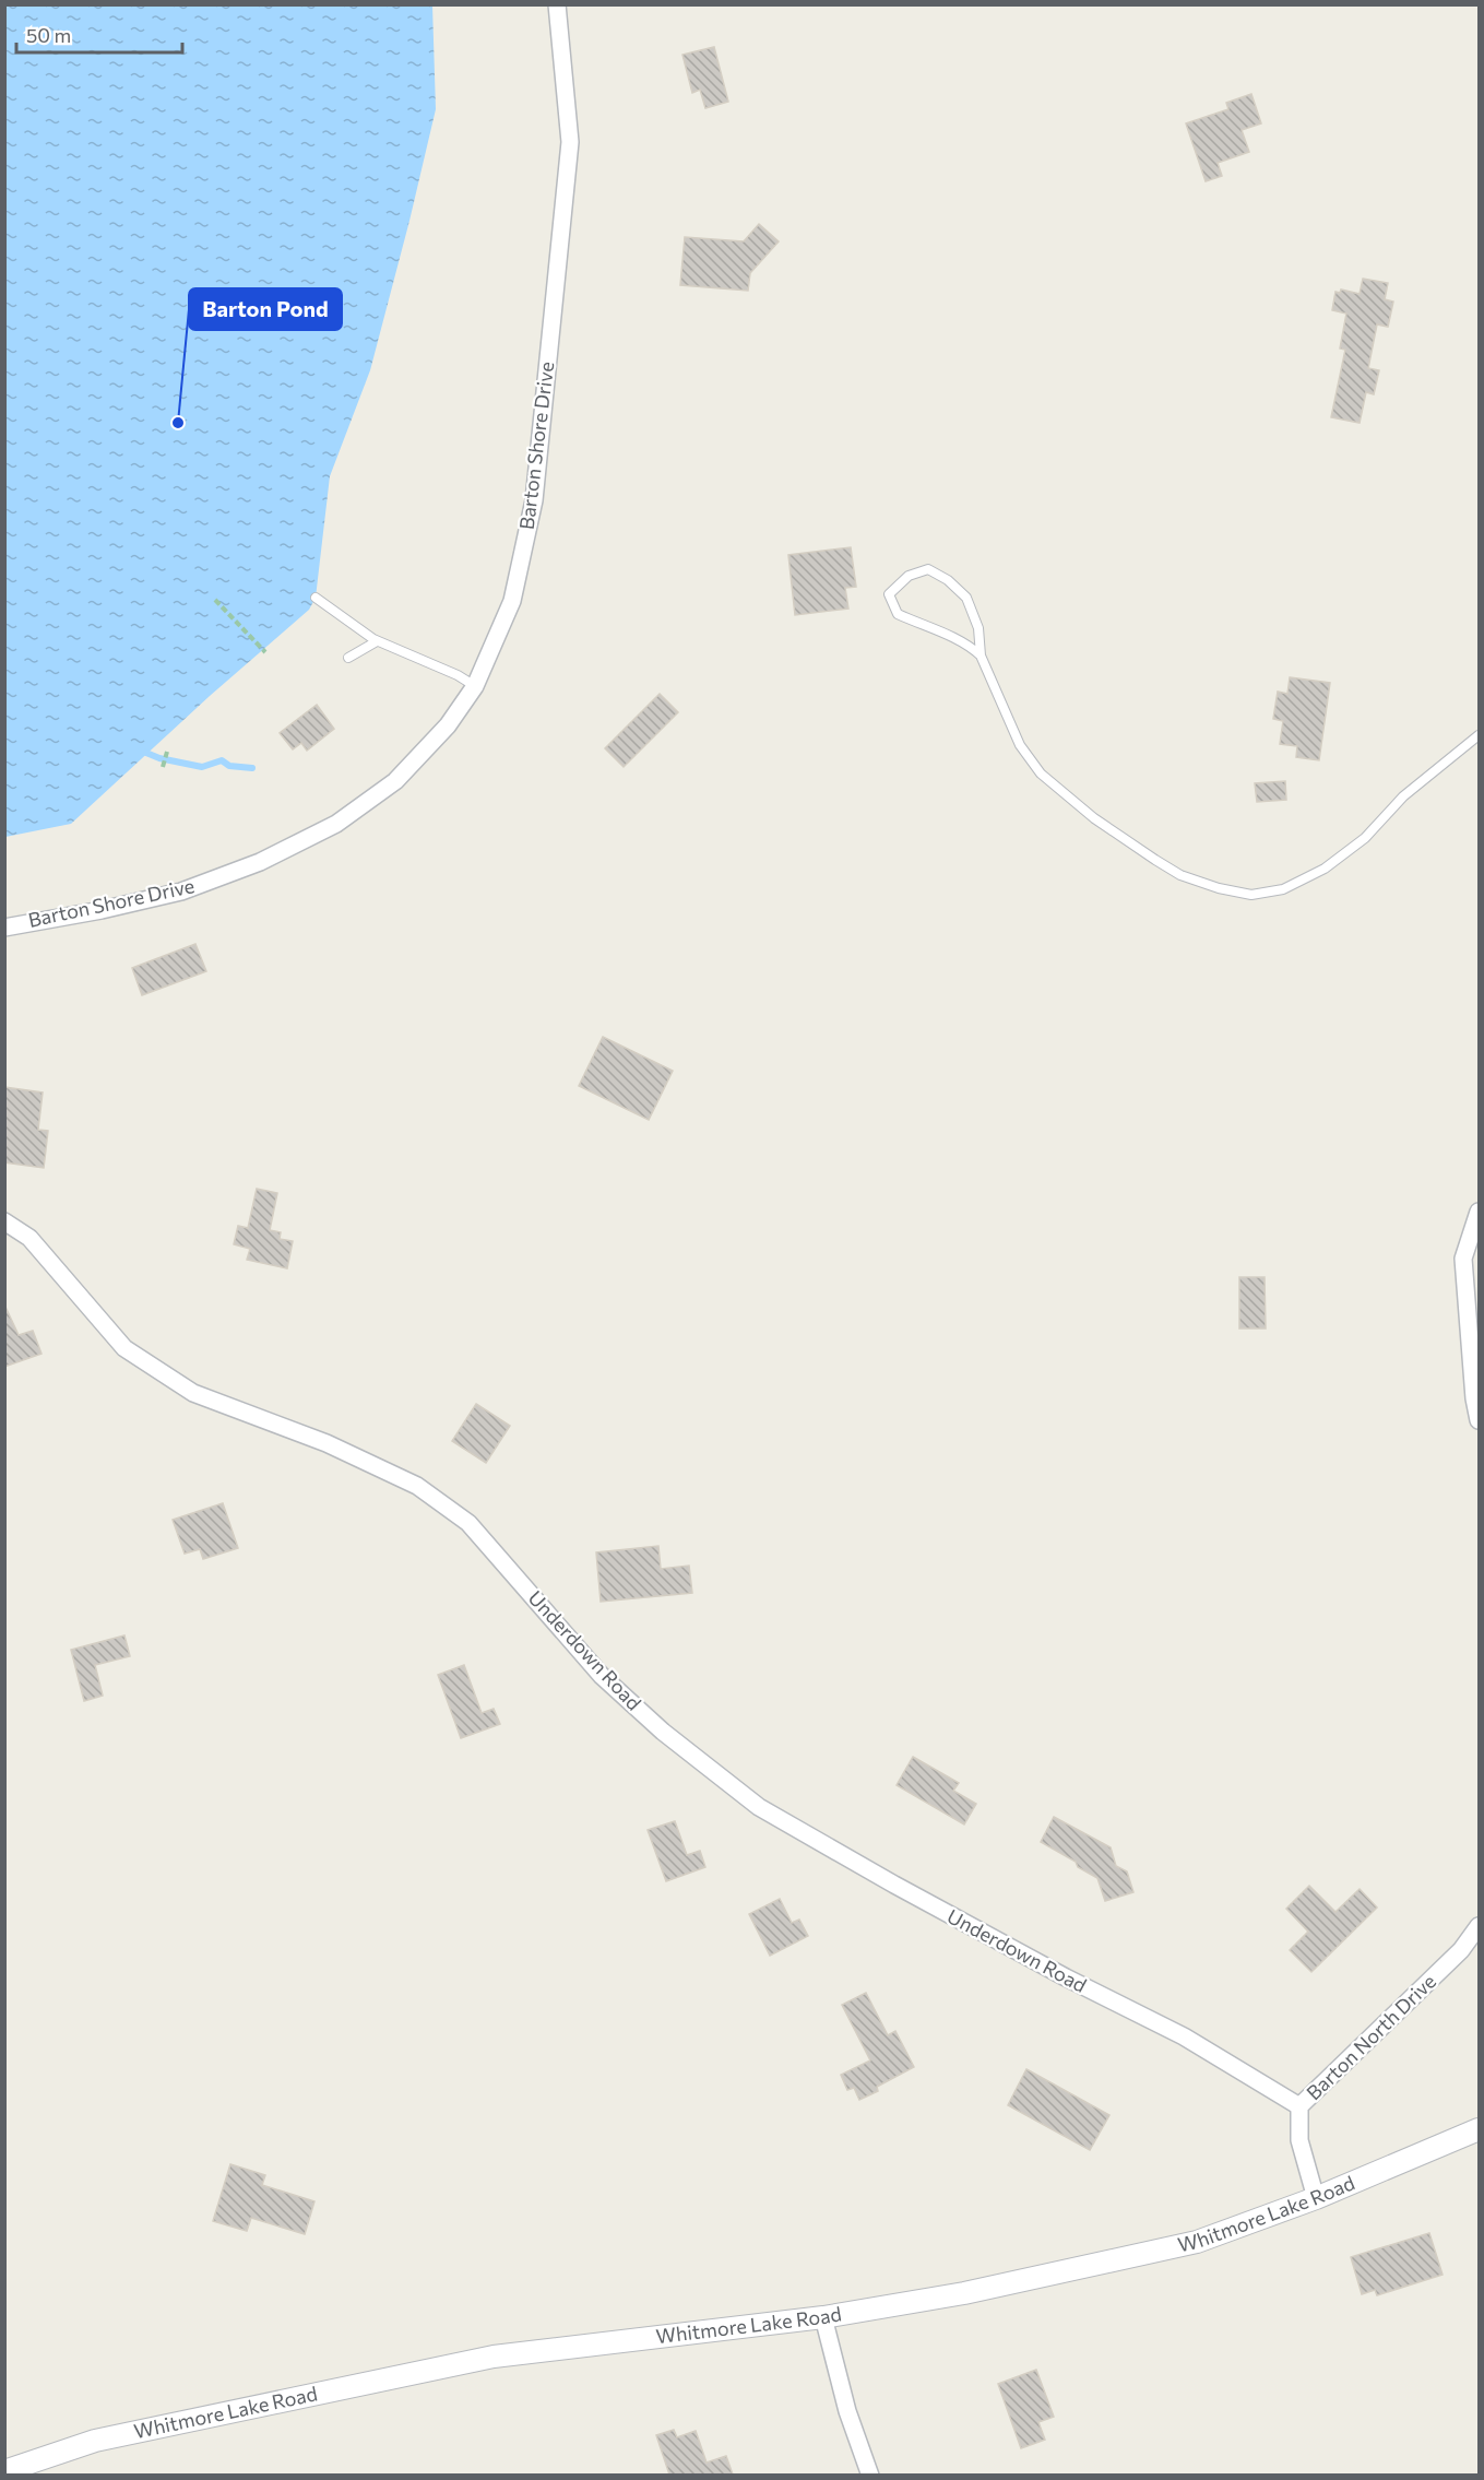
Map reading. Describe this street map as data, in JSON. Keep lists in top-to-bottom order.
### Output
{
  "streets": {
    "street": [
      "Barton Shore Drive",
      "Underdown Road",
      "Barton North Drive",
      "Whitmore Lake Road"
    ]
  },
  "crossings": [
    ["Underdown Road", "Barton North Drive"],
    ["Barton North Drive", "Whitmore Lake Road"]
  ],
  "places": ["Barton Pond"],
  "scale_bar": "50 m"
}
